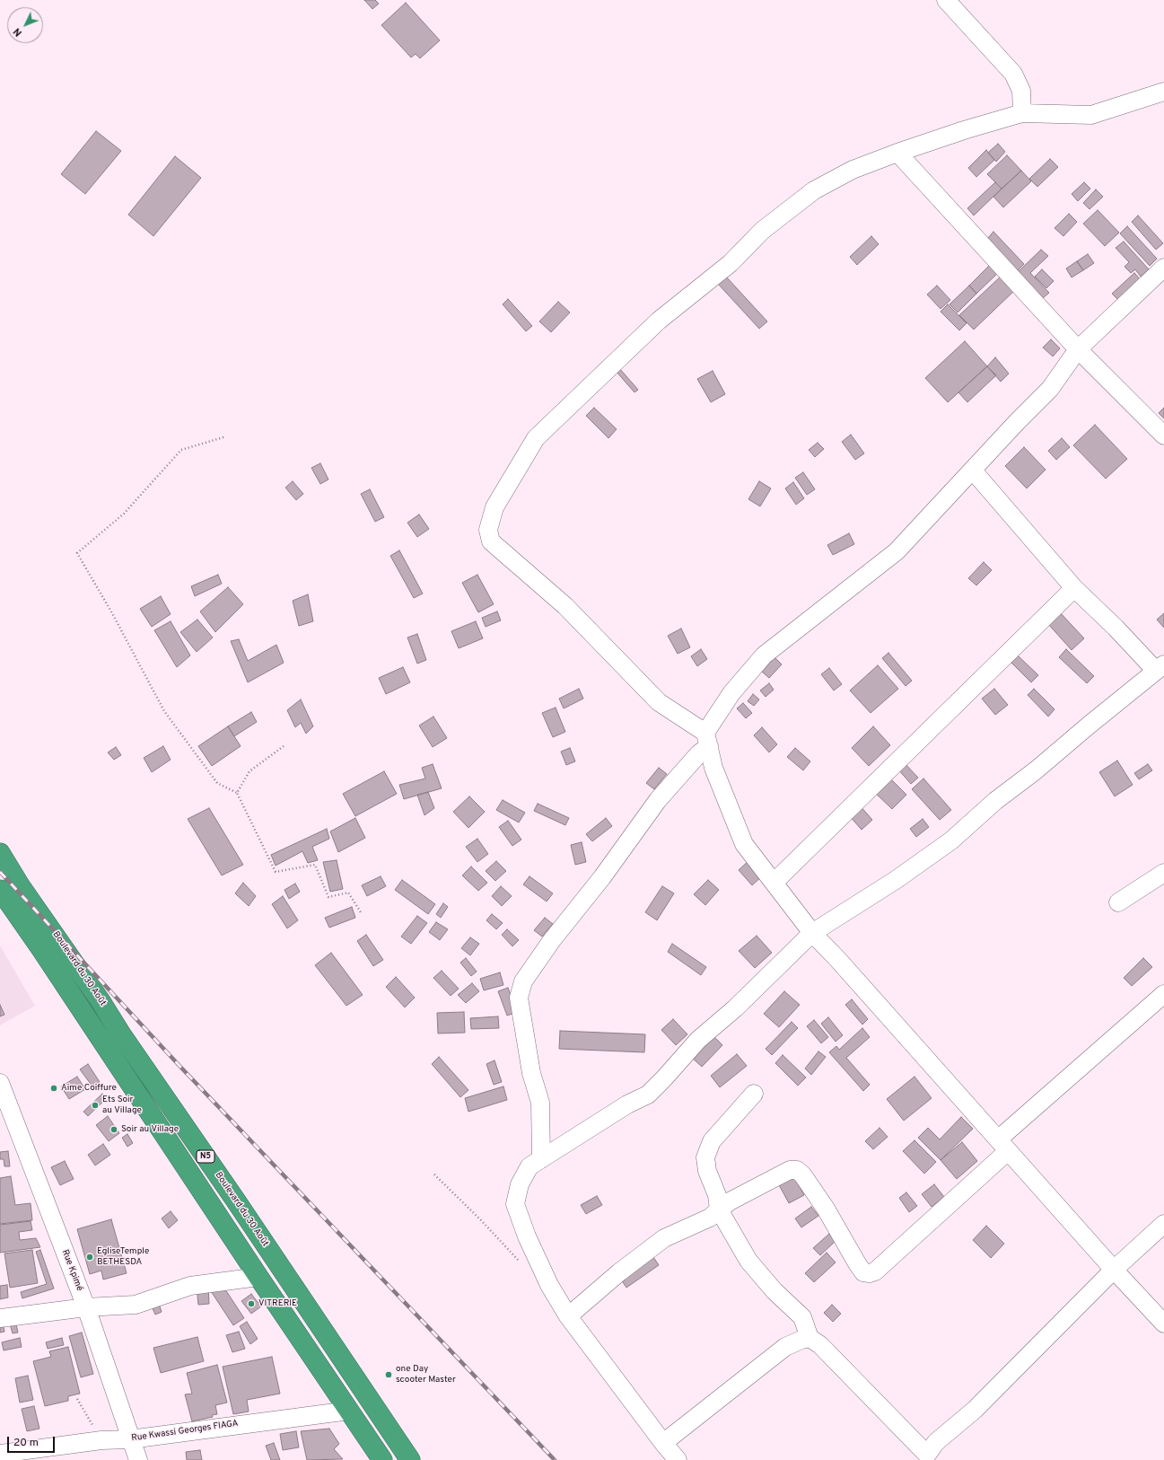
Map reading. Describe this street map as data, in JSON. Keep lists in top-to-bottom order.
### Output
{
  "streets": {
    "highway": ["Boulevard du 30 Août", "N5"],
    "street": ["Rue Kpimé", "Rue Kwassi Georges FIAGA"]
  },
  "crossings": [
    ["N5", "Rue Kwassi Georges FIAGA"],
    ["Rue Kpimé", "Rue Kwassi Georges FIAGA"]
  ],
  "places": [
    "Aime Coiffure",
    "Ets Soir au Village",
    "Soir au Village",
    "EgliseTemple BETHESDA",
    "VITRERIE",
    "one Day scooter Master"
  ],
  "scale_bar": "20 m",
  "north": "bottom left"
}
